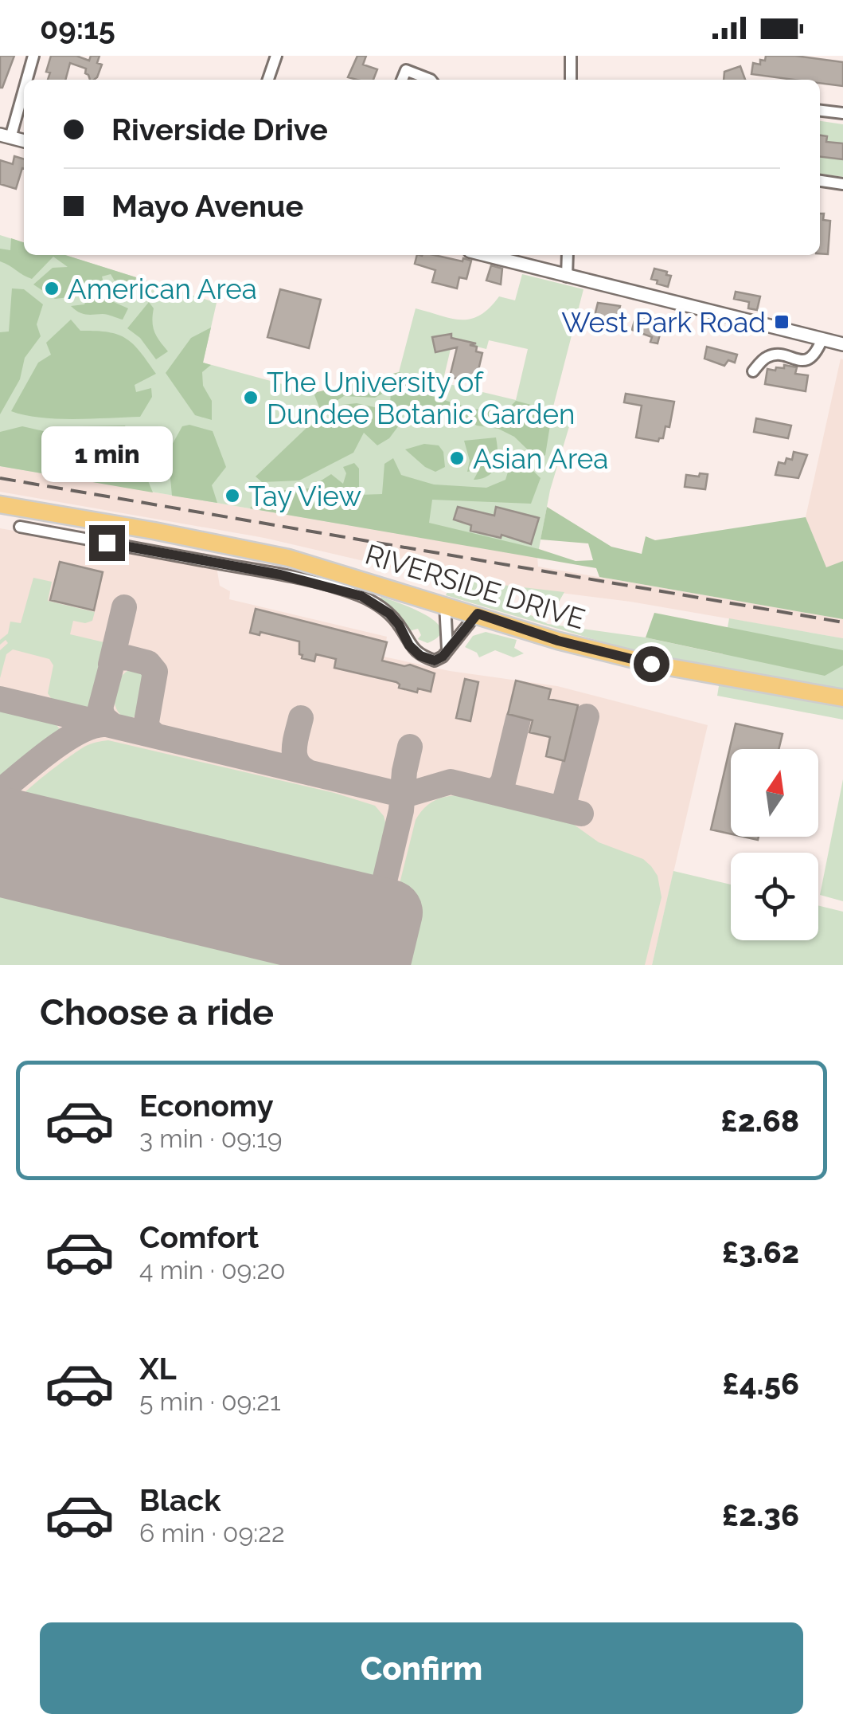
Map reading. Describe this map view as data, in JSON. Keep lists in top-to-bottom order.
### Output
{
  "streets": {
    "main road": ["RIVERSIDE DRIVE"]
  },
  "places": {
    "other": [
      "American Area",
      "The University of Dundee Botanic Garden",
      "Asian Area",
      "Tay View"
    ],
    "transit": ["West Park Road"]
  },
  "north": "top",
  "page": {
    "status": "09:15",
    "banner": ["Riverside Drive", "Mayo Avenue"],
    "bubble": "1 min",
    "heading": "Choose a ride",
    "list": [
      {
        "name": "Economy",
        "note": "3 min · 09:19",
        "value": "£2.68"
      },
      {
        "name": "Comfort",
        "note": "4 min · 09:20",
        "value": "£3.62"
      },
      {
        "name": "XL",
        "note": "5 min · 09:21",
        "value": "£4.56"
      },
      {
        "name": "Black",
        "note": "6 min · 09:22",
        "value": "£2.36"
      }
    ],
    "buttons": "Confirm"
  }
}
